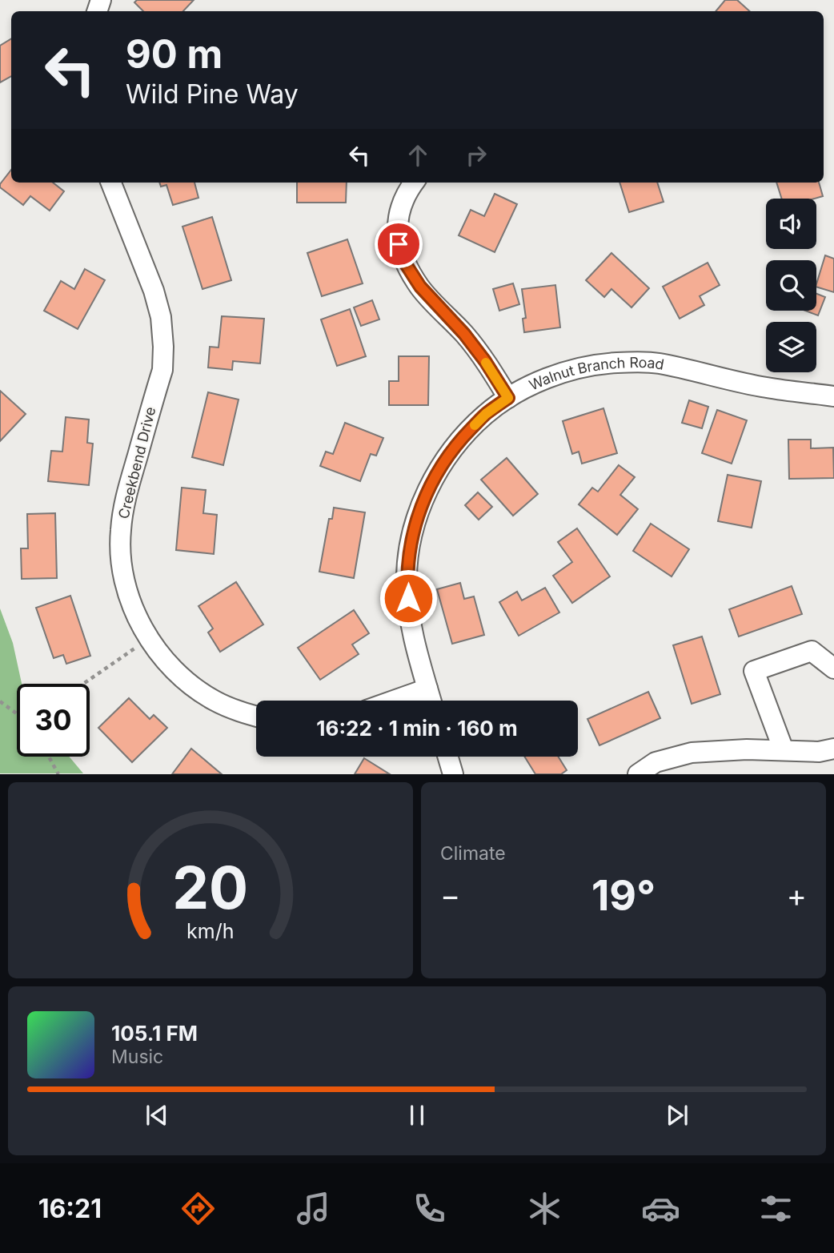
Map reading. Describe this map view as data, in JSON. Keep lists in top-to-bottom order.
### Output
{
  "streets": {
    "street": ["Walnut Branch Road", "Creekbend Drive"]
  },
  "page": {
    "turn": ["90 m", "Wild Pine Way"],
    "limit": "30",
    "trip": "16:22 · 1 min · 160 m",
    "tile": "Climate",
    "heat": ["−", "19°", "+"],
    "song": ["105.1 FM", "Music"],
    "tabs": "16:21",
    "gauge": ["20", "km/h"]
  }
}
